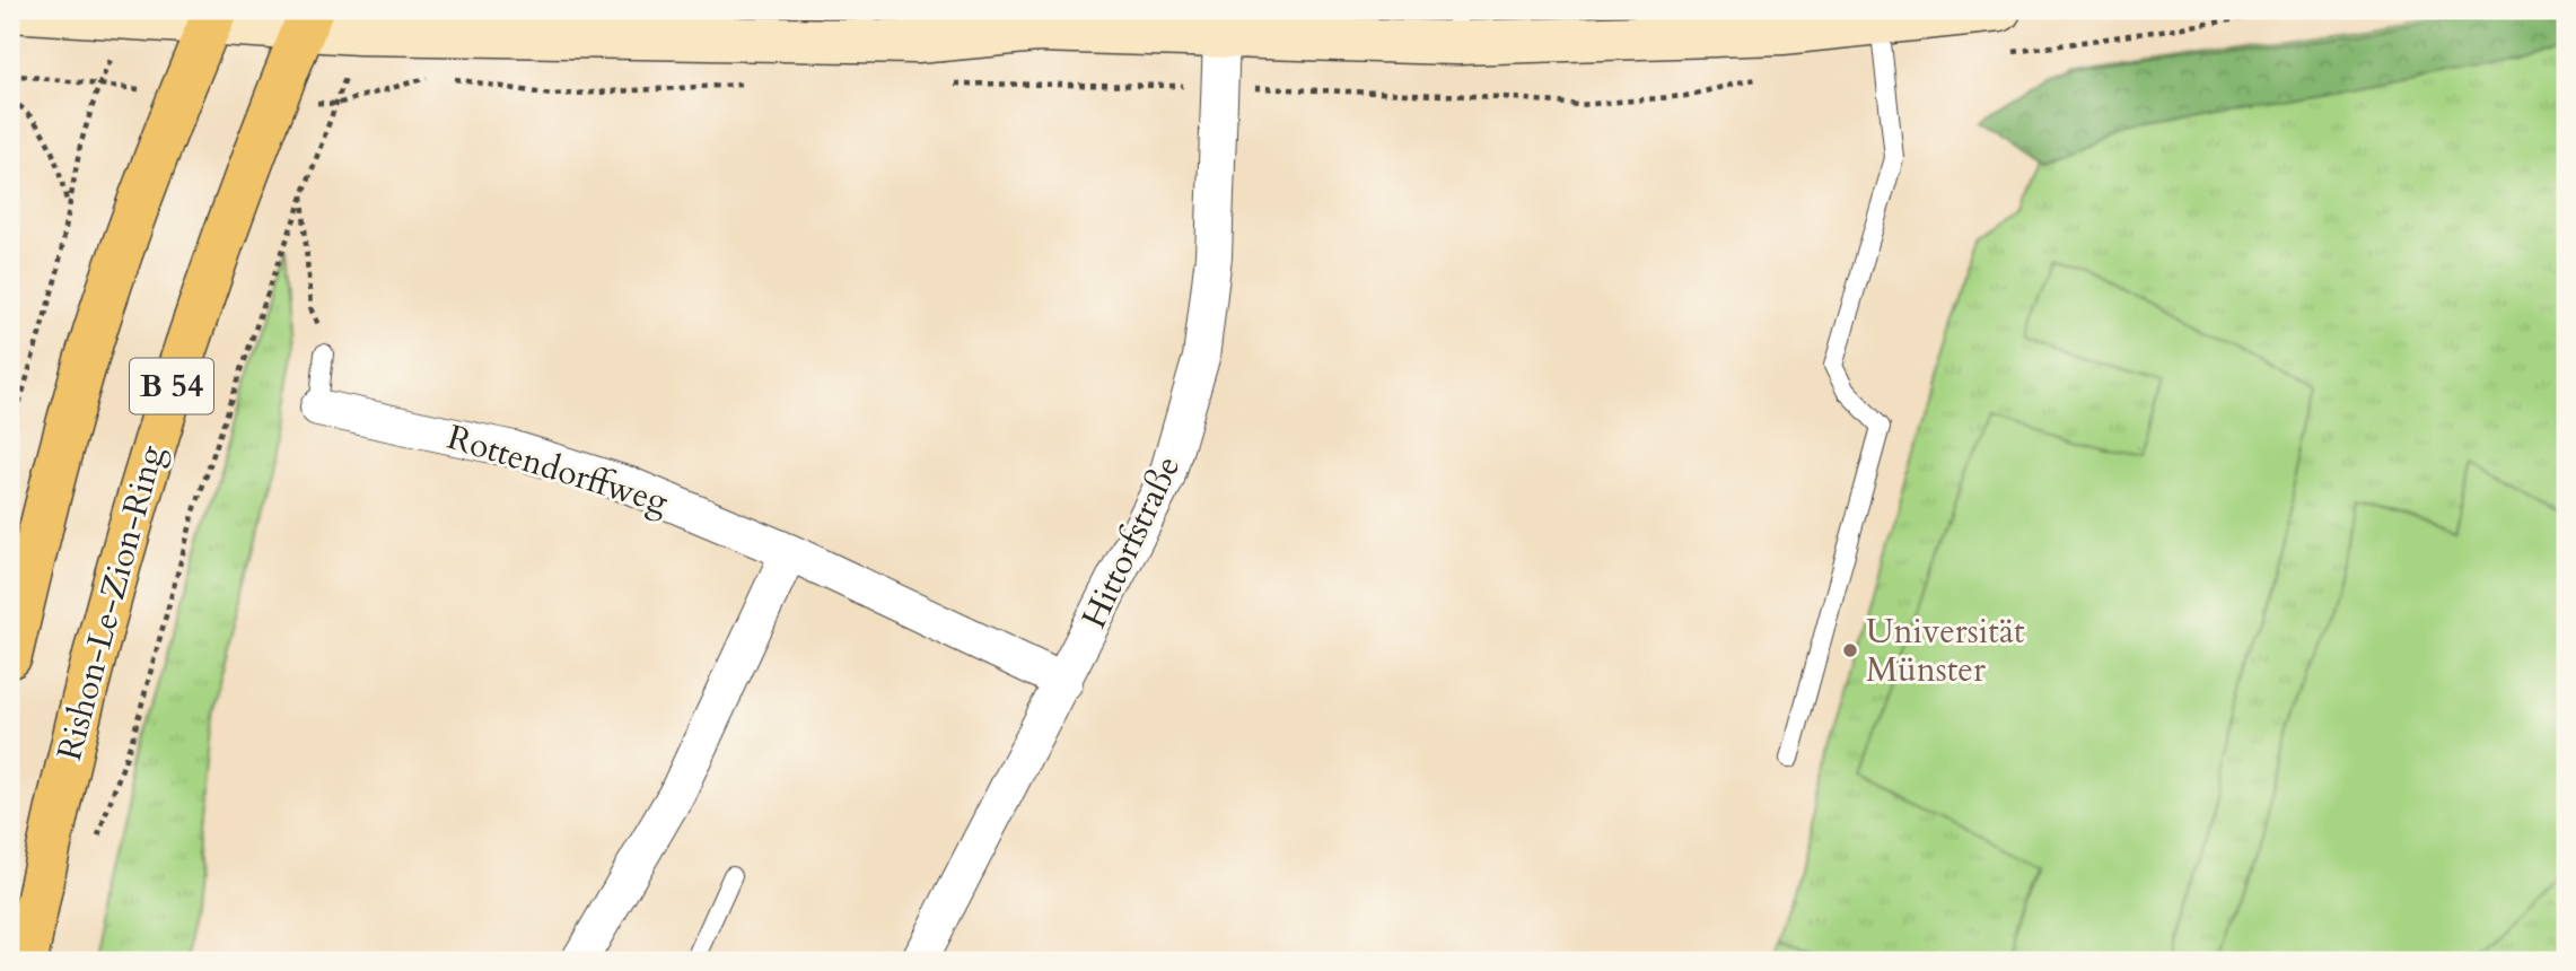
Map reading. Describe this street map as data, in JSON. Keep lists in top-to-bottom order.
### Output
{
  "streets": {
    "main road": ["B 54", "Rishon-Le-Zion-Ring"],
    "street": ["Rottendorffweg", "Hittorfstraße"]
  },
  "crossings": [
    ["Rottendorffweg", "Hittorfstraße"]
  ],
  "places": ["Universität Münster"]
}
